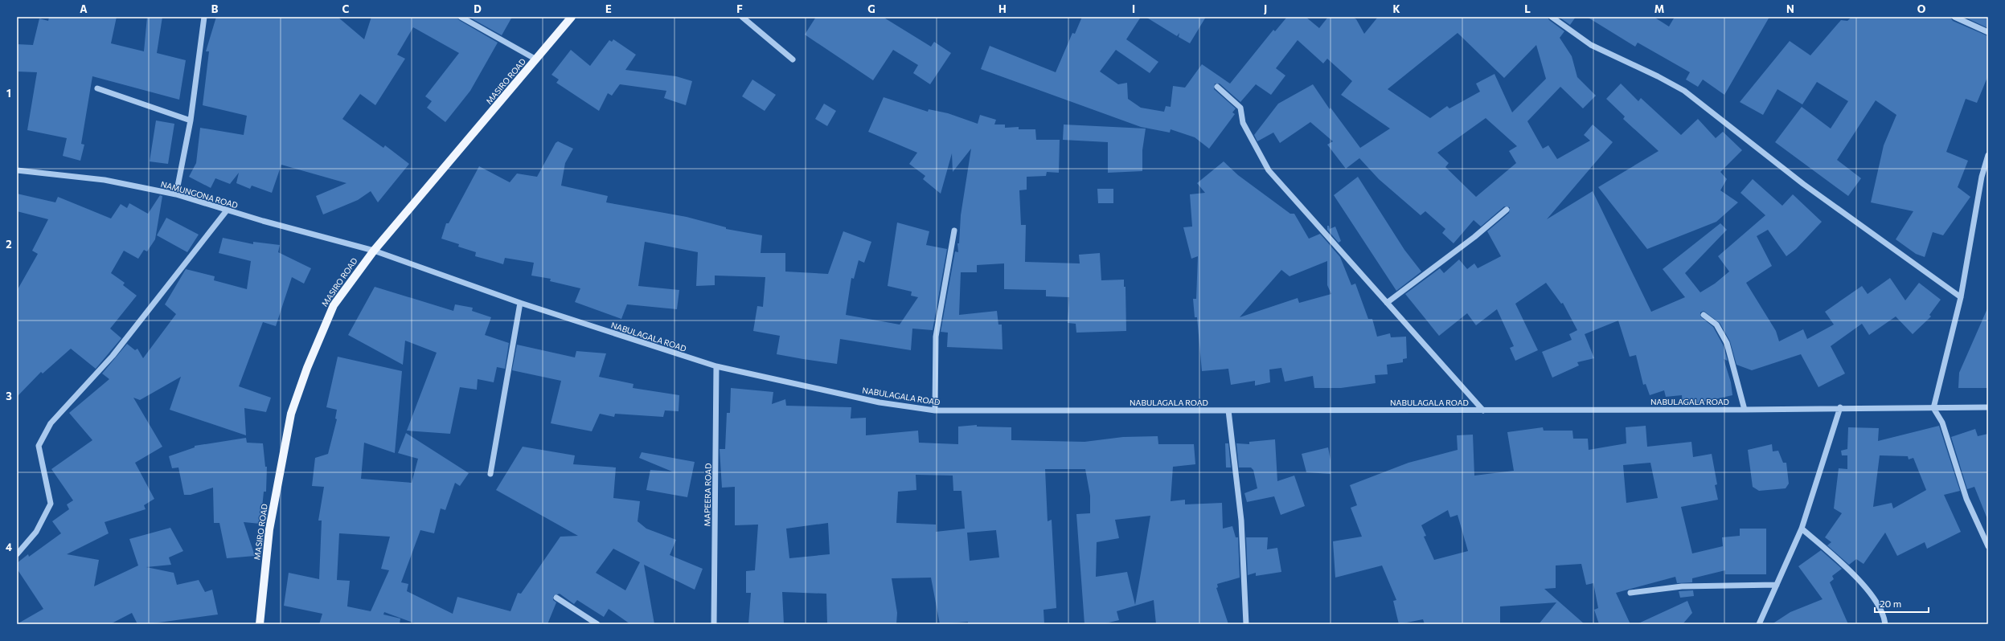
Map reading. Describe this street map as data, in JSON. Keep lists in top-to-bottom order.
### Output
{
  "streets": {
    "main road": ["MASIRO ROAD"],
    "street": ["NAMUNGONA ROAD", "NABULAGALA ROAD", "MAPEERA ROAD"]
  },
  "crossings": [
    ["MASIRO ROAD", "NAMUNGONA ROAD"],
    ["MASIRO ROAD", "NABULAGALA ROAD"],
    ["NAMUNGONA ROAD", "NABULAGALA ROAD"],
    ["NABULAGALA ROAD", "MAPEERA ROAD"]
  ],
  "scale_bar": "20 m",
  "grid": {
    "columns": [
      "A",
      "B",
      "C",
      "D",
      "E",
      "F",
      "G",
      "H",
      "I",
      "J",
      "K",
      "L",
      "M",
      "N",
      "O"
    ],
    "rows": [
      "1",
      "2",
      "3",
      "4"
    ]
  }
}
